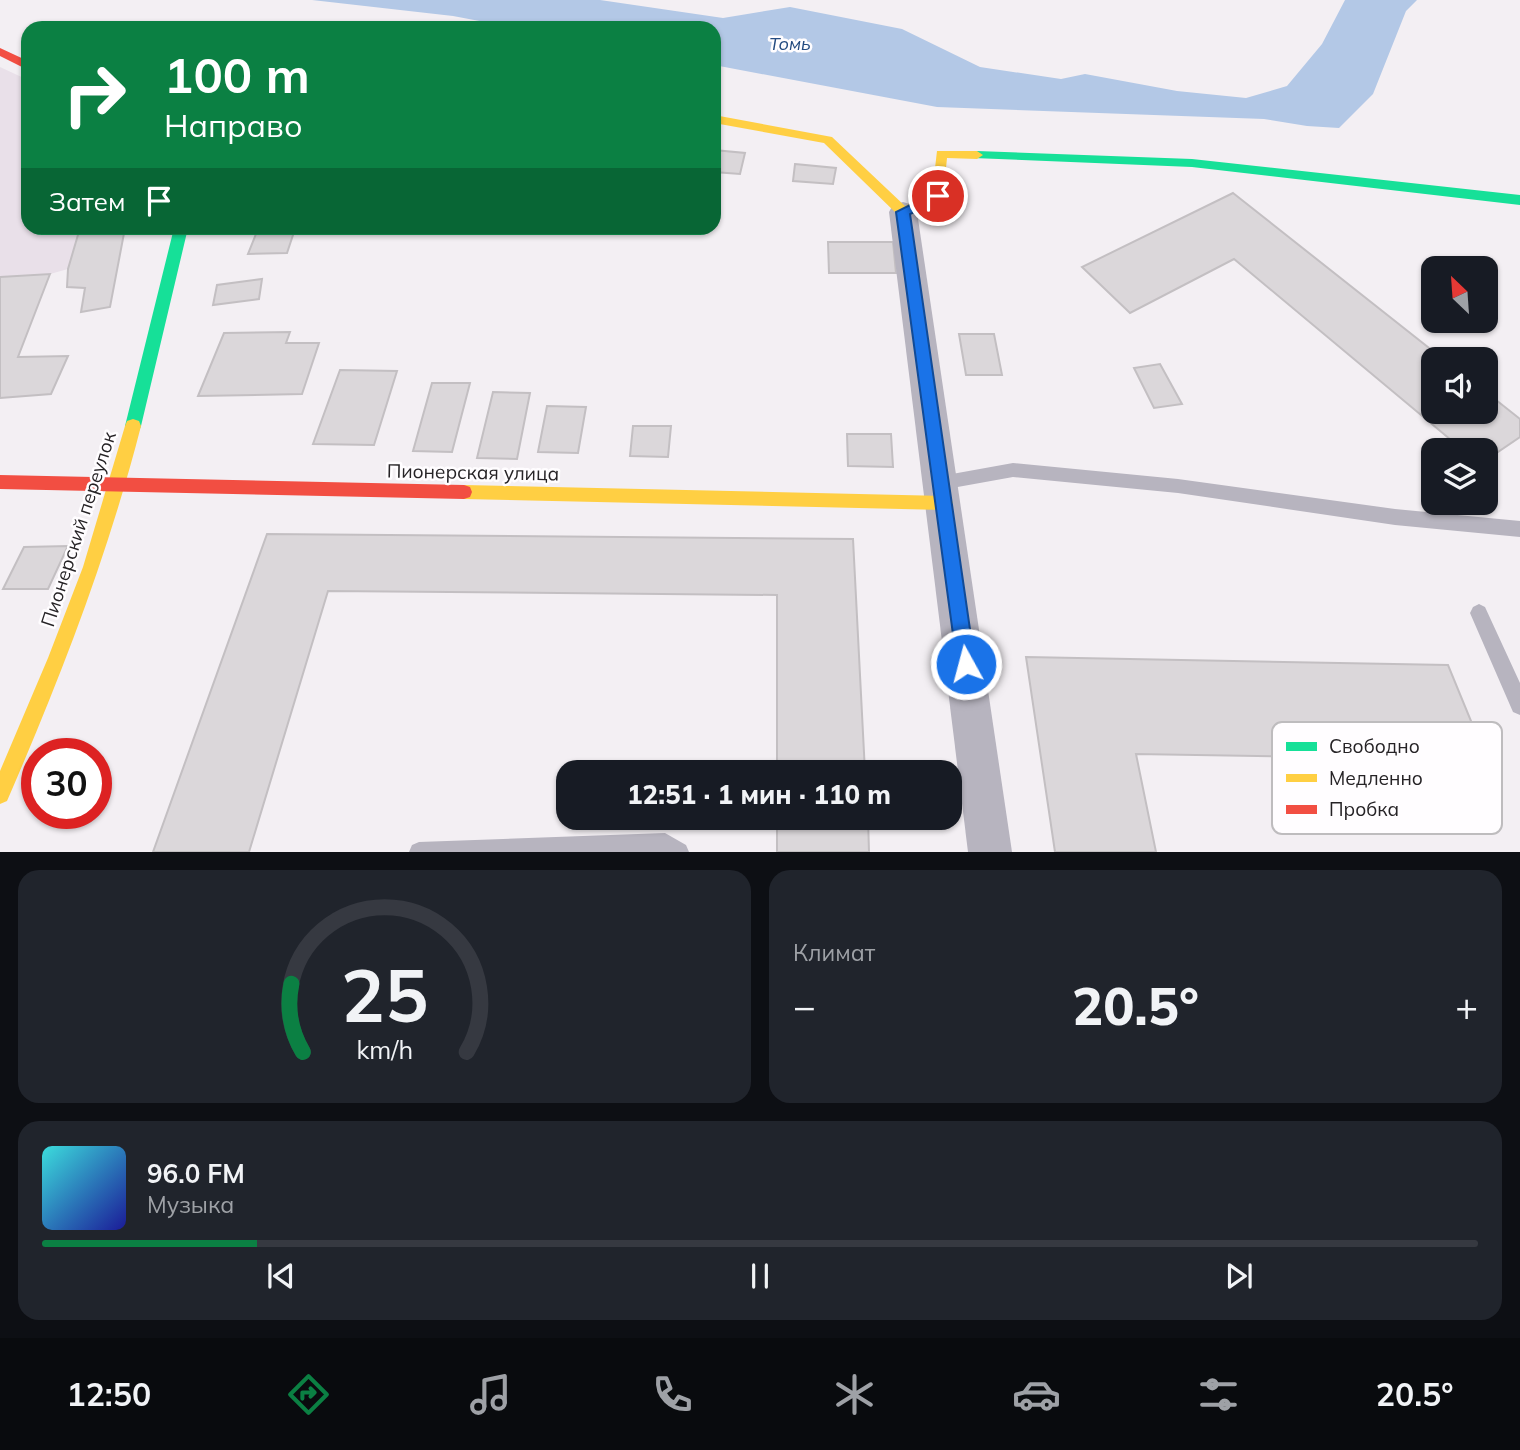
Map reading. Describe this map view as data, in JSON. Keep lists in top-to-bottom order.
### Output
{
  "streets": {
    "street": ["Пионерская улица", "Пионерский переулок"]
  },
  "crossings": [
    ["Пионерская улица", "Пионерский переулок"]
  ],
  "water": ["Томь"],
  "legend": ["Свободно", "Медленно", "Пробка"],
  "north": "top left",
  "page": {
    "turn": ["100 m", "Направо"],
    "then": "Затем",
    "limit": "30",
    "trip": "12:51 · 1 мин · 110 m",
    "tile": "Климат",
    "heat": ["−", "20.5°", "+"],
    "song": ["96.0 FM", "Музыка"],
    "tabs": ["12:50", "20.5°"],
    "gauge": ["25", "km/h"]
  }
}
